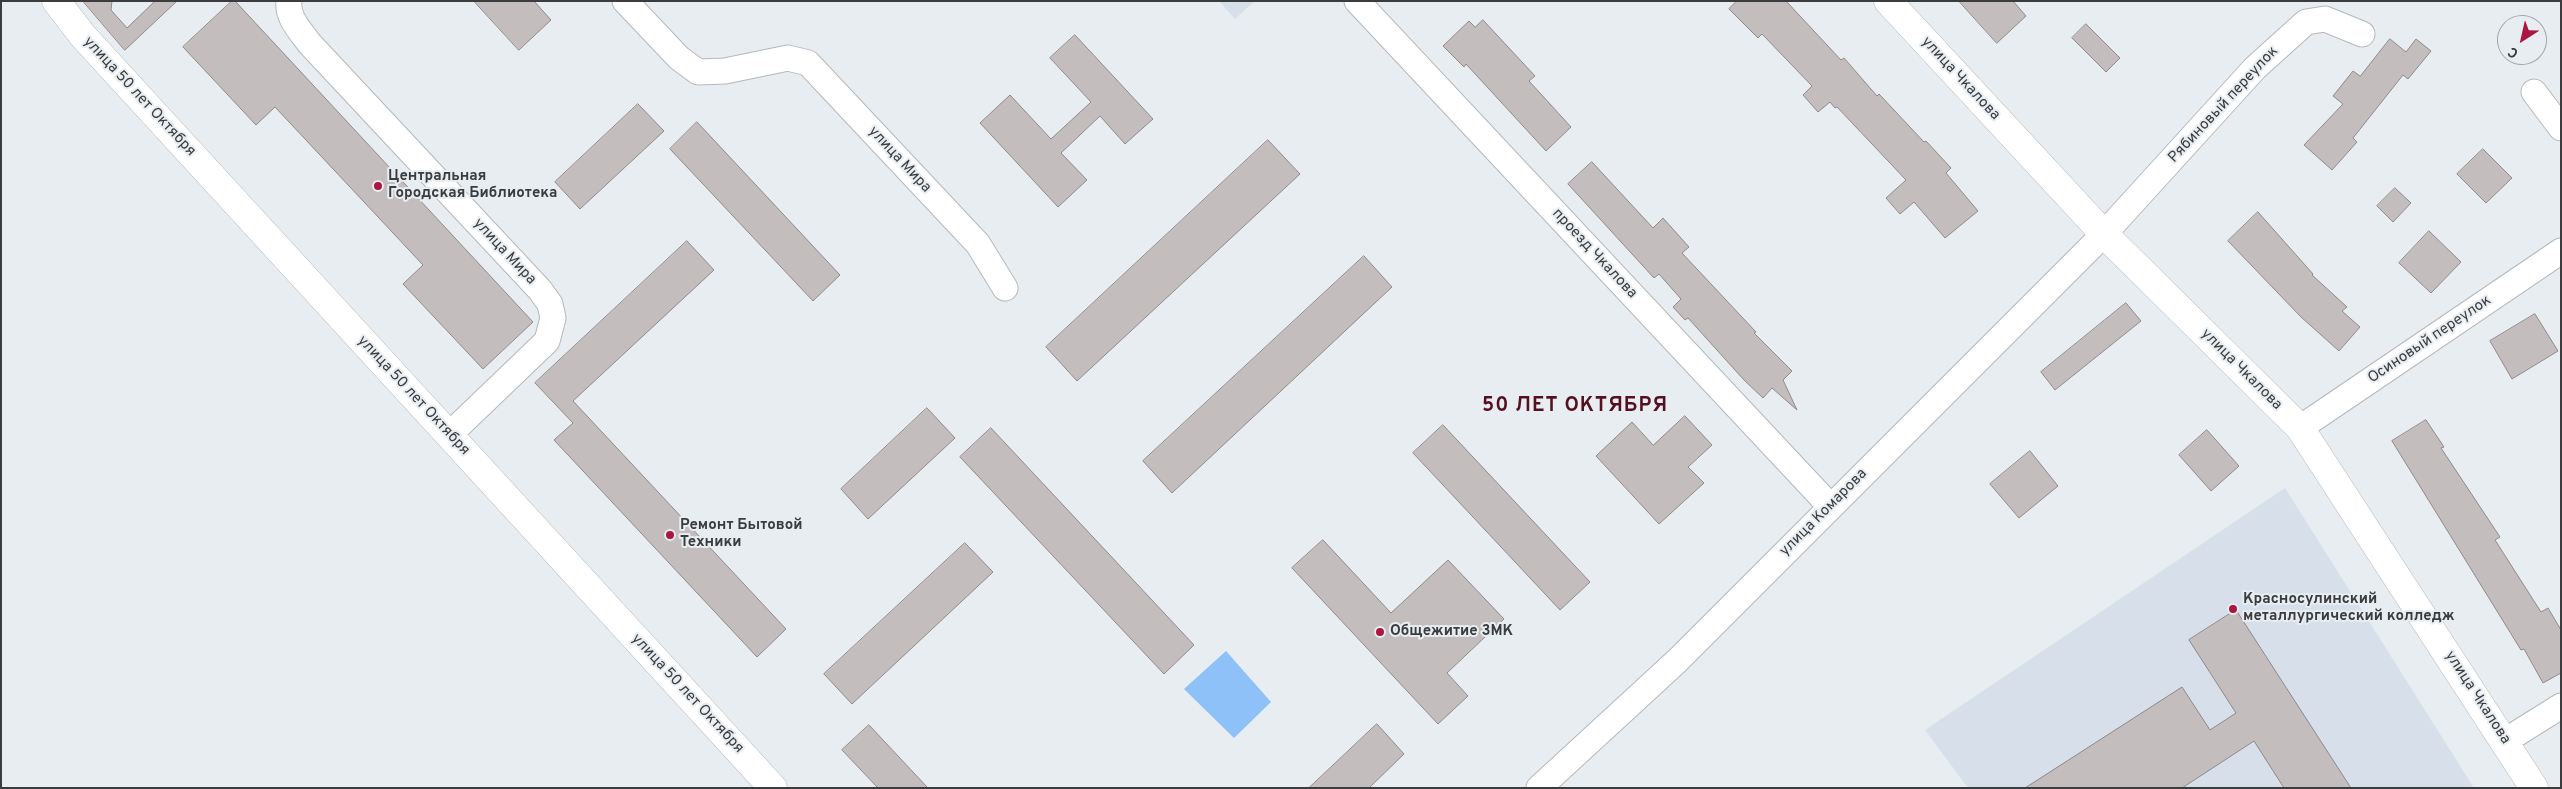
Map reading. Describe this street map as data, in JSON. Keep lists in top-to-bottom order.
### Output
{
  "streets": {
    "street": [
      "улица Чкалова",
      "улица 50 лет Октября",
      "Рябиновый переулок",
      "улица Мира",
      "проезд Чкалова",
      "Осиновый переулок",
      "улица Комарова"
    ]
  },
  "crossings": [
    ["улица Чкалова", "Рябиновый переулок"],
    ["улица Чкалова", "Осиновый переулок"],
    ["улица Чкалова", "улица Комарова"],
    ["улица 50 лет Октября", "улица Мира"],
    ["Рябиновый переулок", "улица Комарова"],
    ["проезд Чкалова", "улица Комарова"]
  ],
  "districts": ["50 ЛЕТ ОКТЯБРЯ"],
  "places": [
    "Центральная Городская Библиотека",
    "Ремонт Бытовой Техники",
    "Красносулинский металлургический колледж",
    "Общежитие 3МК"
  ],
  "north": "bottom left"
}
